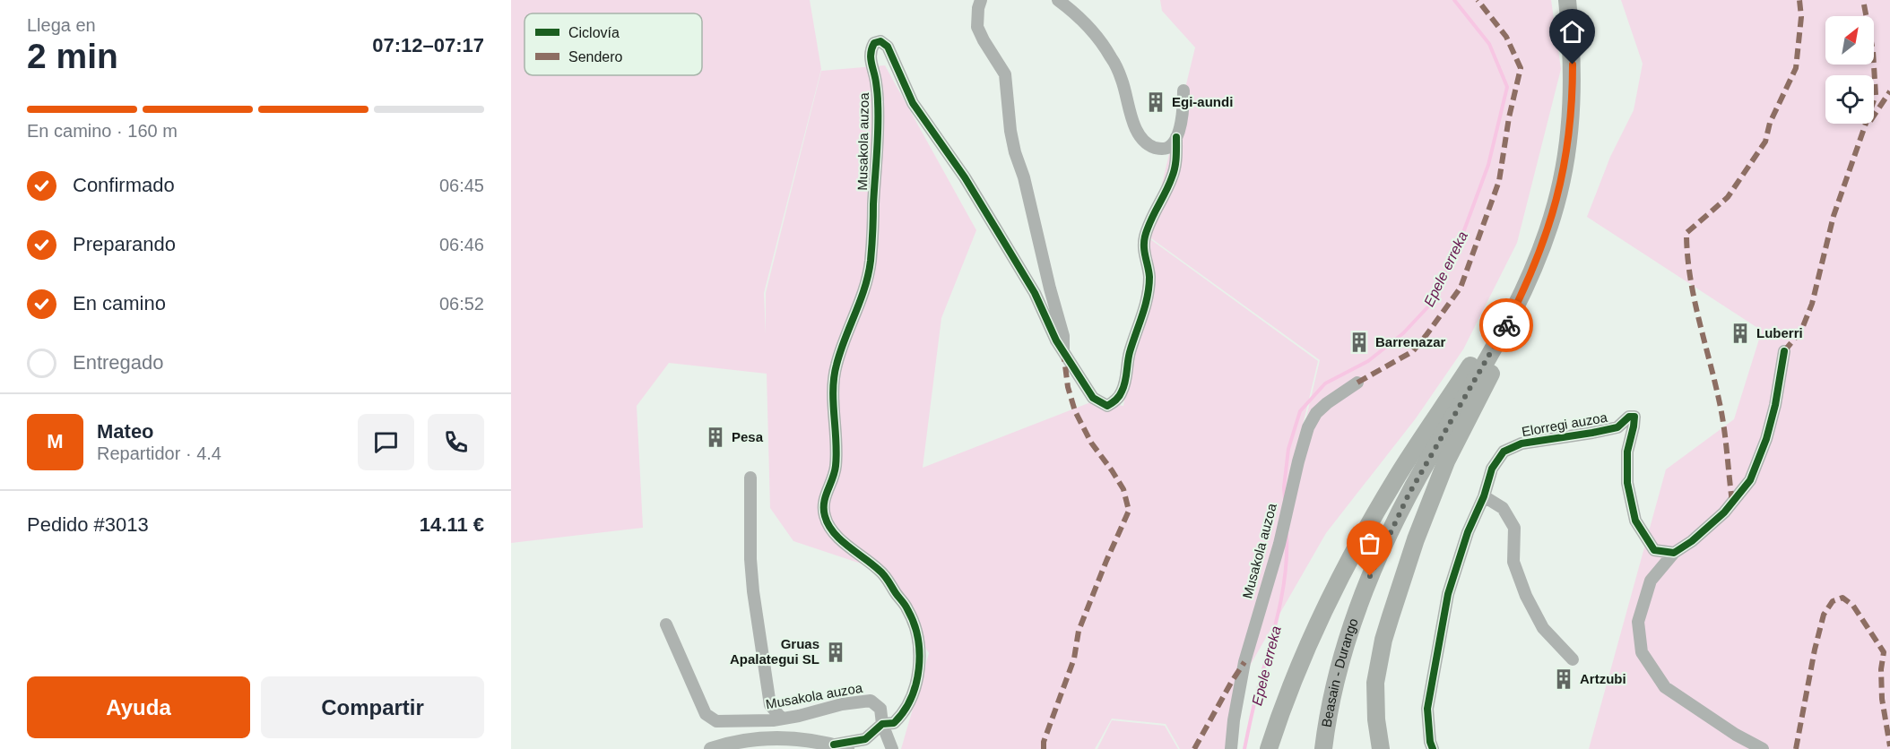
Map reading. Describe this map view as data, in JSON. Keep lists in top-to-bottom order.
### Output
{
  "streets": {
    "highway": ["Beasain - Durango"],
    "street": ["Musakola auzoa", "Elorregi auzoa"]
  },
  "water": ["Epele erreka"],
  "places": {
    "building": [
      "Egi-aundi",
      "Luberri",
      "Barrenazar",
      "Pesa",
      "Gruas Apalategui SL",
      "Artzubi"
    ]
  },
  "legend": ["Ciclovía", "Sendero"],
  "north": "top right",
  "page": {
    "heading": ["2 min", "Llega en", "07:12–07:17"],
    "panel": [
      "Mateo",
      "Repartidor · 4.4",
      "Pedido #3013",
      "14.11 €"
    ],
    "bar": "En camino · 160 m",
    "list": [
      ["Confirmado", "06:45"],
      ["Preparando", "06:46"],
      ["En camino", "06:52"],
      "Entregado"
    ],
    "round": "M",
    "buttons": ["Ayuda", "Compartir"]
  }
}
